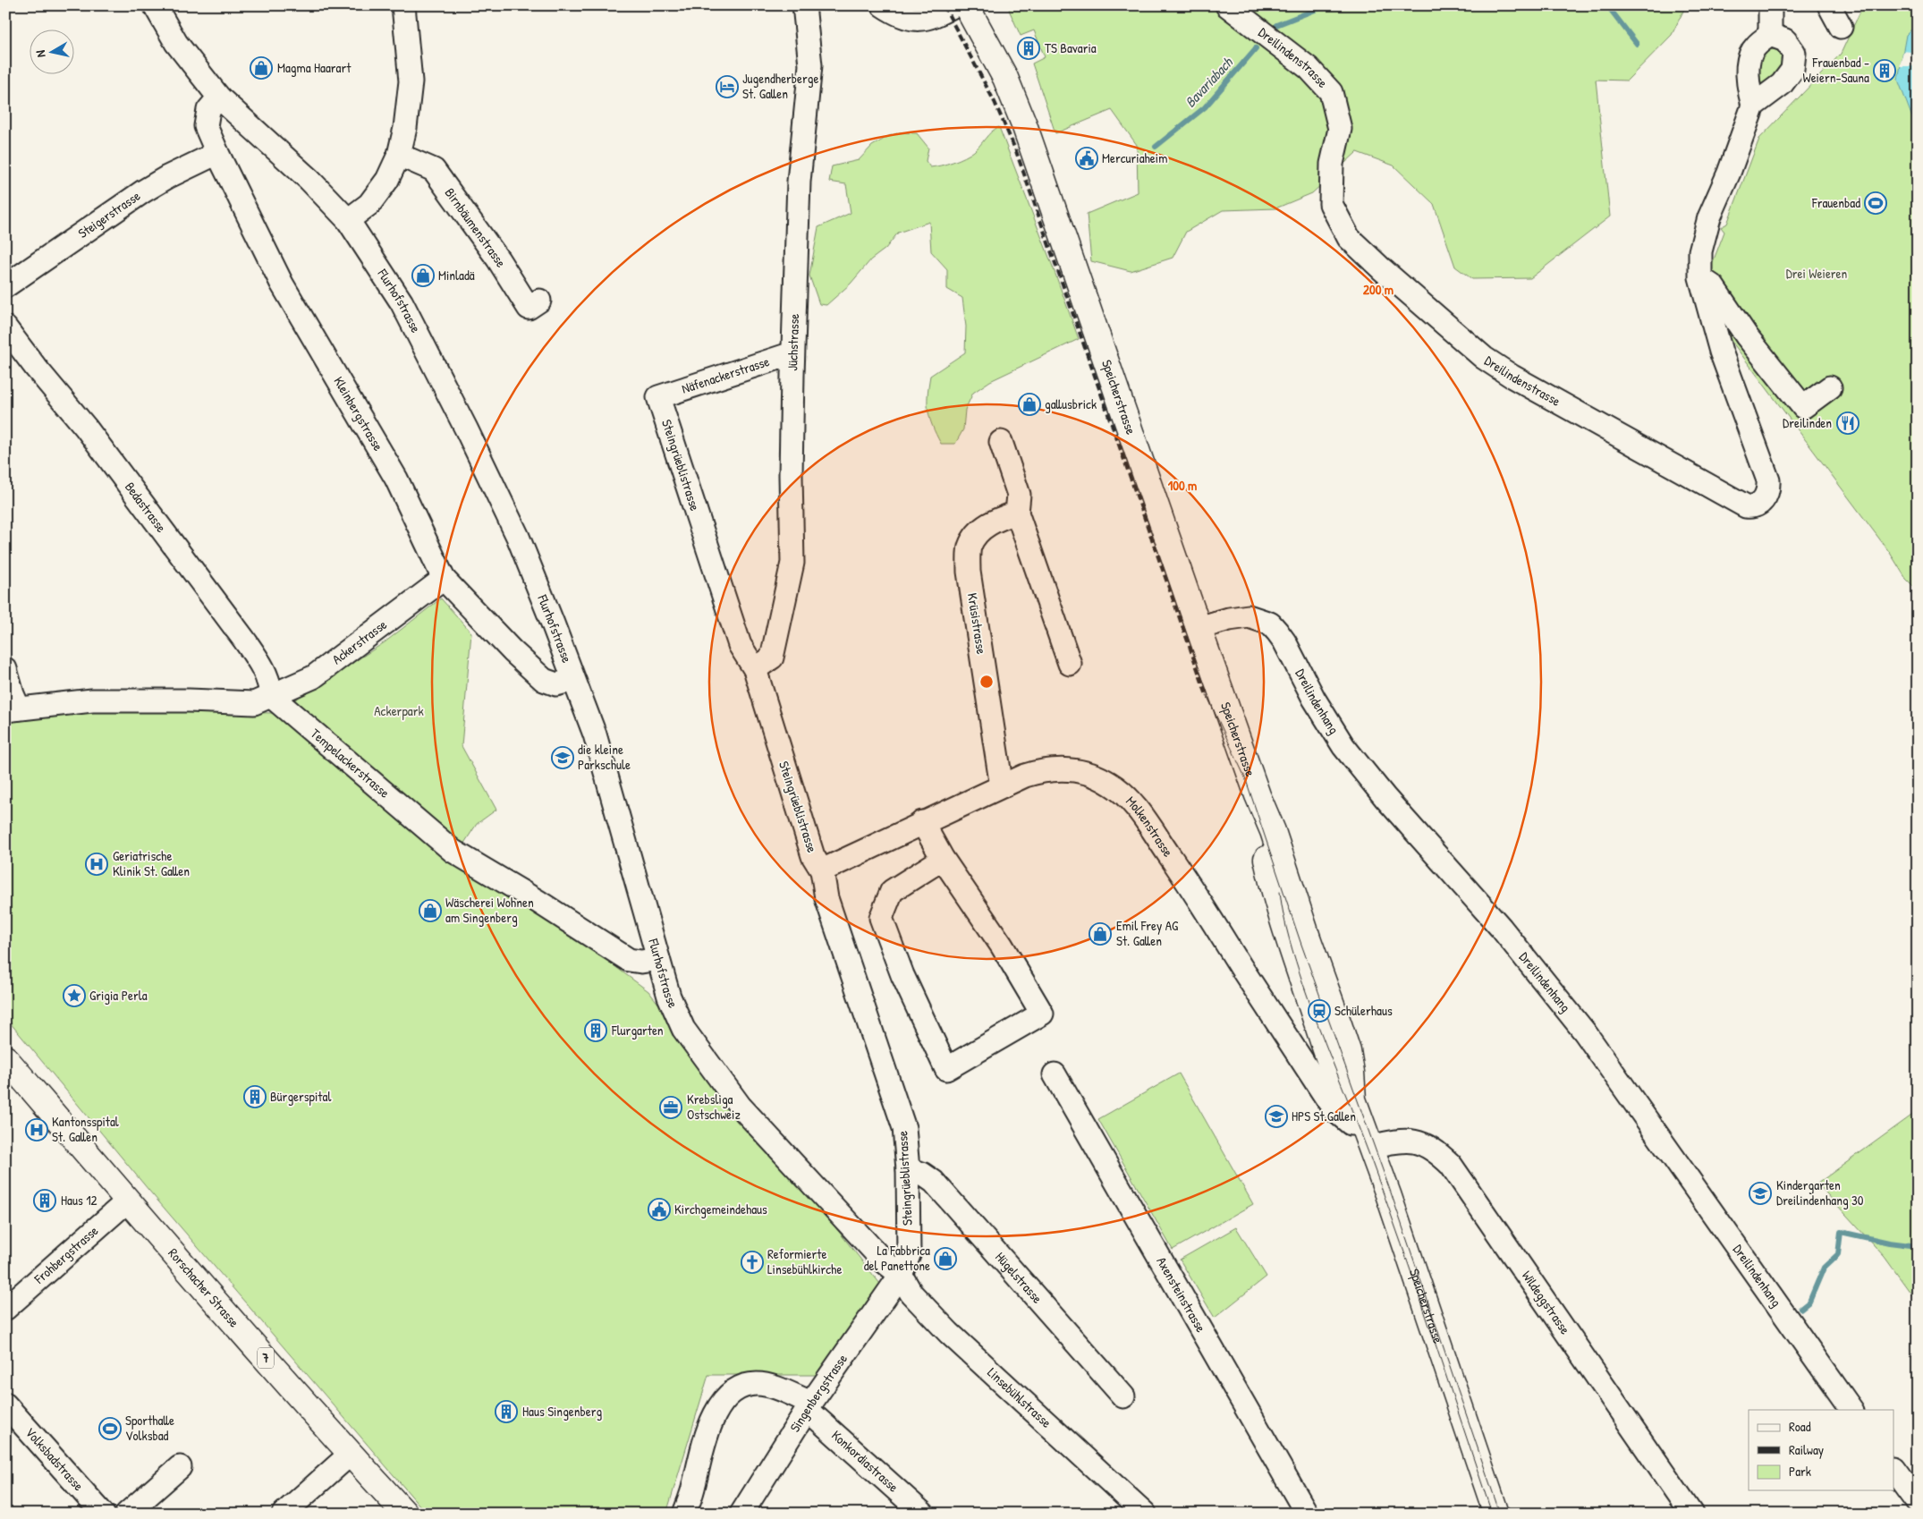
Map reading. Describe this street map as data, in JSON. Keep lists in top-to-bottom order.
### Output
{
  "streets": {
    "main road": ["Speicherstrasse", "Rorschacher Strasse", "7"],
    "street": [
      "Dreilindenstrasse",
      "Steigerstrasse",
      "Birnbäumenstrasse",
      "Flurhofstrasse",
      "Jüchstrasse",
      "Näfenackerstrasse",
      "Kleinbergstrasse",
      "Steingrüeblistrasse",
      "Bedastrasse",
      "Krüsistrasse",
      "Ackerstrasse",
      "Dreilindenhang",
      "Tempelackerstrasse",
      "Molkenstrasse",
      "Frohbergstrasse",
      "Hügelstrasse",
      "Axensteinstrasse",
      "Wildeggstrasse",
      "Singenbergstrasse",
      "Linsebühlstrasse",
      "Volksbadstrasse",
      "Konkordiastrasse"
    ]
  },
  "crossings": [
    ["Steigerstrasse", "Kleinbergstrasse"],
    ["Flurhofstrasse", "Kleinbergstrasse"],
    ["Flurhofstrasse", "Steingrüeblistrasse"],
    ["Flurhofstrasse", "Tempelackerstrasse"],
    ["Flurhofstrasse", "Singenbergstrasse"],
    ["Flurhofstrasse", "Linsebühlstrasse"],
    ["Jüchstrasse", "Näfenackerstrasse"],
    ["Jüchstrasse", "Steingrüeblistrasse"],
    ["Näfenackerstrasse", "Steingrüeblistrasse"],
    ["Speicherstrasse", "Dreilindenhang"],
    ["Speicherstrasse", "Molkenstrasse"],
    ["Speicherstrasse", "Wildeggstrasse"],
    ["Kleinbergstrasse", "Ackerstrasse"],
    ["Steingrüeblistrasse", "Molkenstrasse"],
    ["Steingrüeblistrasse", "Hügelstrasse"],
    ["Steingrüeblistrasse", "Singenbergstrasse"],
    ["Steingrüeblistrasse", "Linsebühlstrasse"],
    ["Bedastrasse", "Ackerstrasse"],
    ["Bedastrasse", "Tempelackerstrasse"],
    ["Krüsistrasse", "Molkenstrasse"],
    ["Ackerstrasse", "Tempelackerstrasse"],
    ["Frohbergstrasse", "Rorschacher Strasse"],
    ["Singenbergstrasse", "Linsebühlstrasse"],
    ["Singenbergstrasse", "Konkordiastrasse"]
  ],
  "water": ["Bavariabach"],
  "parks": ["Drei Weieren", "Ackerpark"],
  "places": {
    "building": [
      "TS Bavaria",
      "Frauenbad - Weiern-Sauna",
      "Flurgarten",
      "Bürgerspital",
      "Haus 12",
      "Haus Singenberg"
    ],
    "shop": [
      "Magma Haarart",
      "Minladä",
      "gallusbrick",
      "Wäscherei Wohnen am Singenberg",
      "Emil Frey AG St. Gallen",
      "La Fabbrica del Panettone"
    ],
    "hotel": ["Jugendherberge St. Gallen"],
    "public building": ["Mercuriaheim", "Kirchgemeindehaus"],
    "sports": ["Frauenbad", "Sporthalle Volksbad"],
    "restaurant": ["Dreilinden"],
    "school or university": ["die kleine Parkschule", "HPS St.Gallen", "Kindergarten Dreilindenhang 30"],
    "hospital": ["Geriatrische Klinik St. Gallen", "Kantonsspital St. Gallen"],
    "place": ["Grigia Perla"],
    "station": ["Schülerhaus"],
    "office": ["Krebsliga Ostschweiz"],
    "church": ["Reformierte Linsebühlkirche"]
  },
  "legend": ["Road", "Railway", "Park"],
  "north": "left",
  "rings": ["200 m", "100 m"]
}
